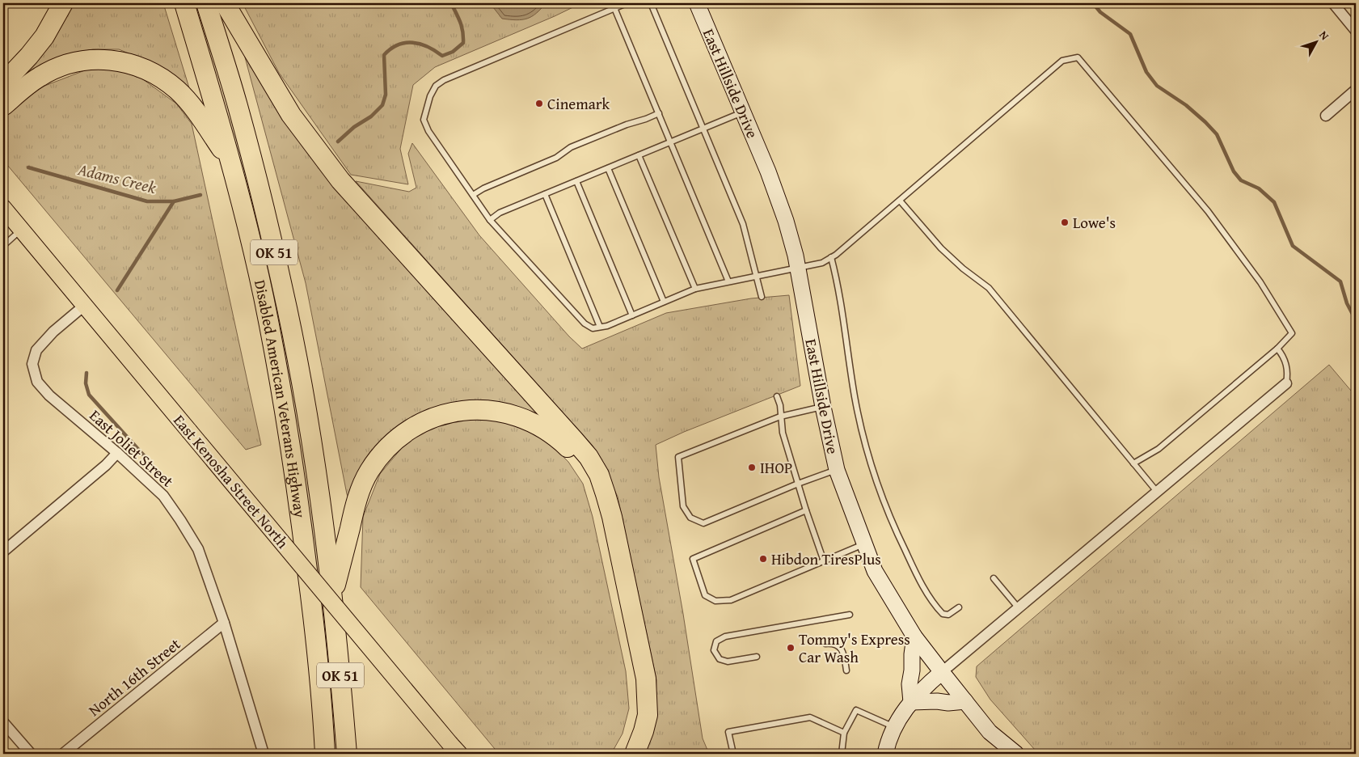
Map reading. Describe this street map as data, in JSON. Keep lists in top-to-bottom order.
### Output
{
  "streets": {
    "highway": ["OK 51", "Disabled American Veterans Highway"],
    "main road": ["East Kenosha Street North"],
    "street": ["East Hillside Drive", "East Joliet Street", "North 16th Street"]
  },
  "crossings": [
    ["East Joliet Street", "East Kenosha Street North"],
    ["East Joliet Street", "North 16th Street"]
  ],
  "water": ["Adams Creek"],
  "places": [
    "Cinemark",
    "Lowe's",
    "IHOP",
    "Hibdon TiresPlus",
    "Tommy's Express Car Wash"
  ],
  "north": "top right"
}
